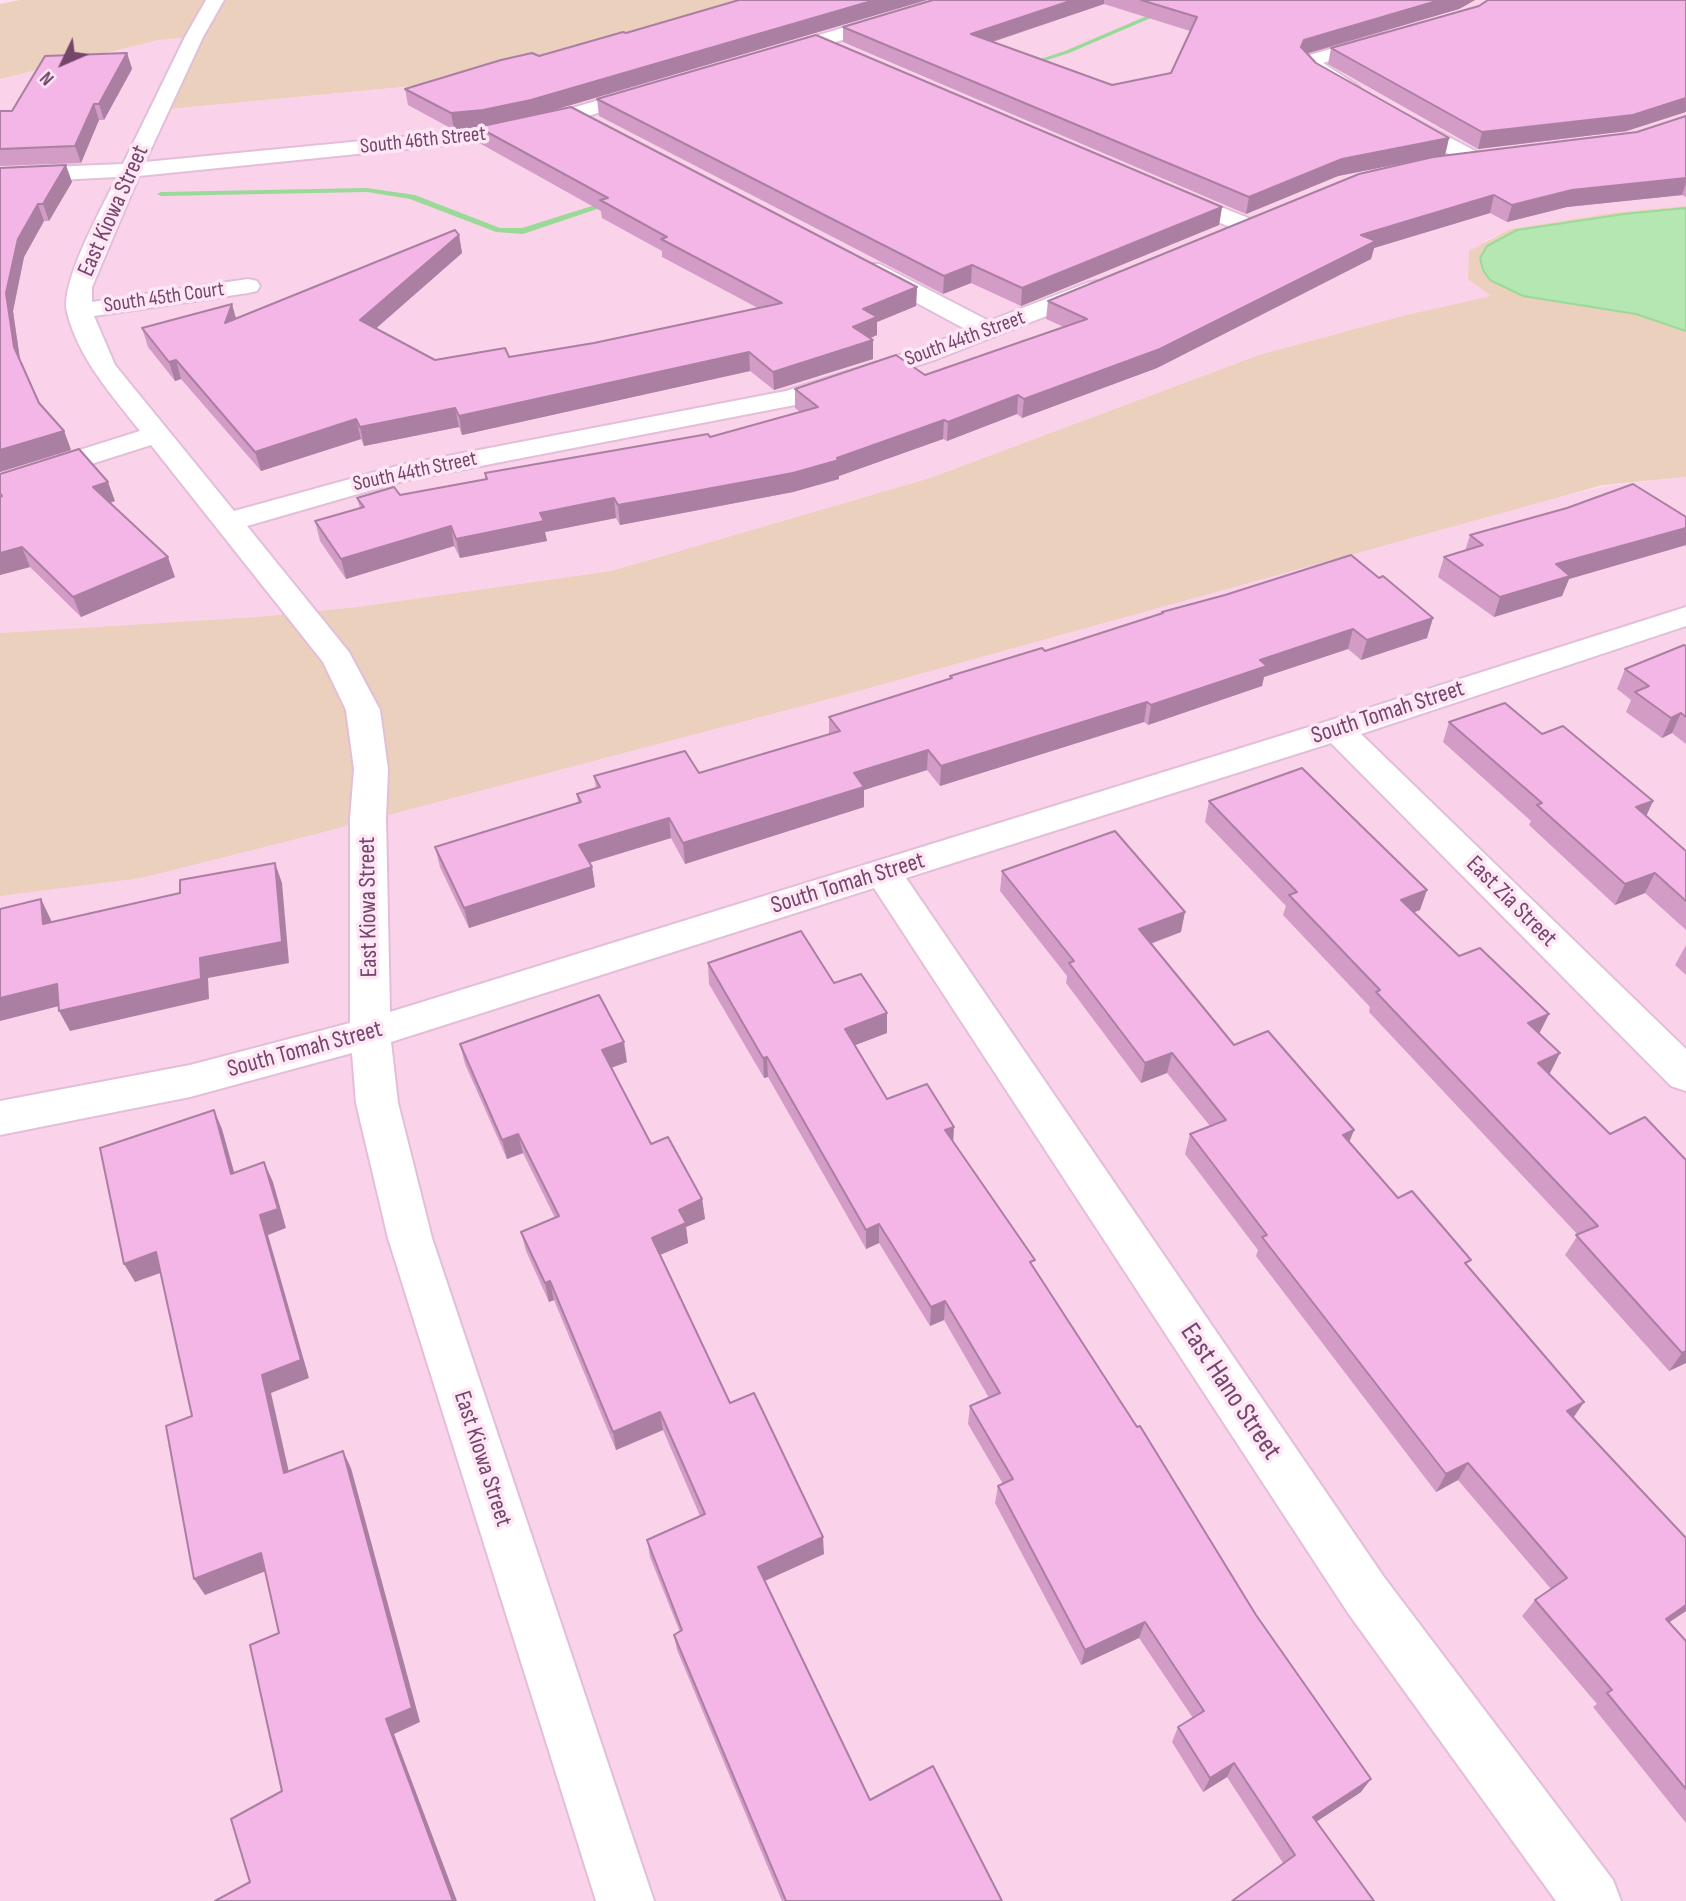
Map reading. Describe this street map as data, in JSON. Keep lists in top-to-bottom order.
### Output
{
  "streets": {
    "street": [
      "South 46th Street",
      "East Kiowa Street",
      "South 45th Court",
      "South 44th Street",
      "South Tomah Street",
      "East Zia Street",
      "East Hano Street"
    ]
  },
  "crossings": [
    ["South 46th Street", "East Kiowa Street"],
    ["East Kiowa Street", "South 45th Court"],
    ["East Kiowa Street", "South 44th Street"],
    ["East Kiowa Street", "South Tomah Street"],
    ["South Tomah Street", "East Zia Street"],
    ["South Tomah Street", "East Hano Street"]
  ],
  "north": "bottom left"
}
